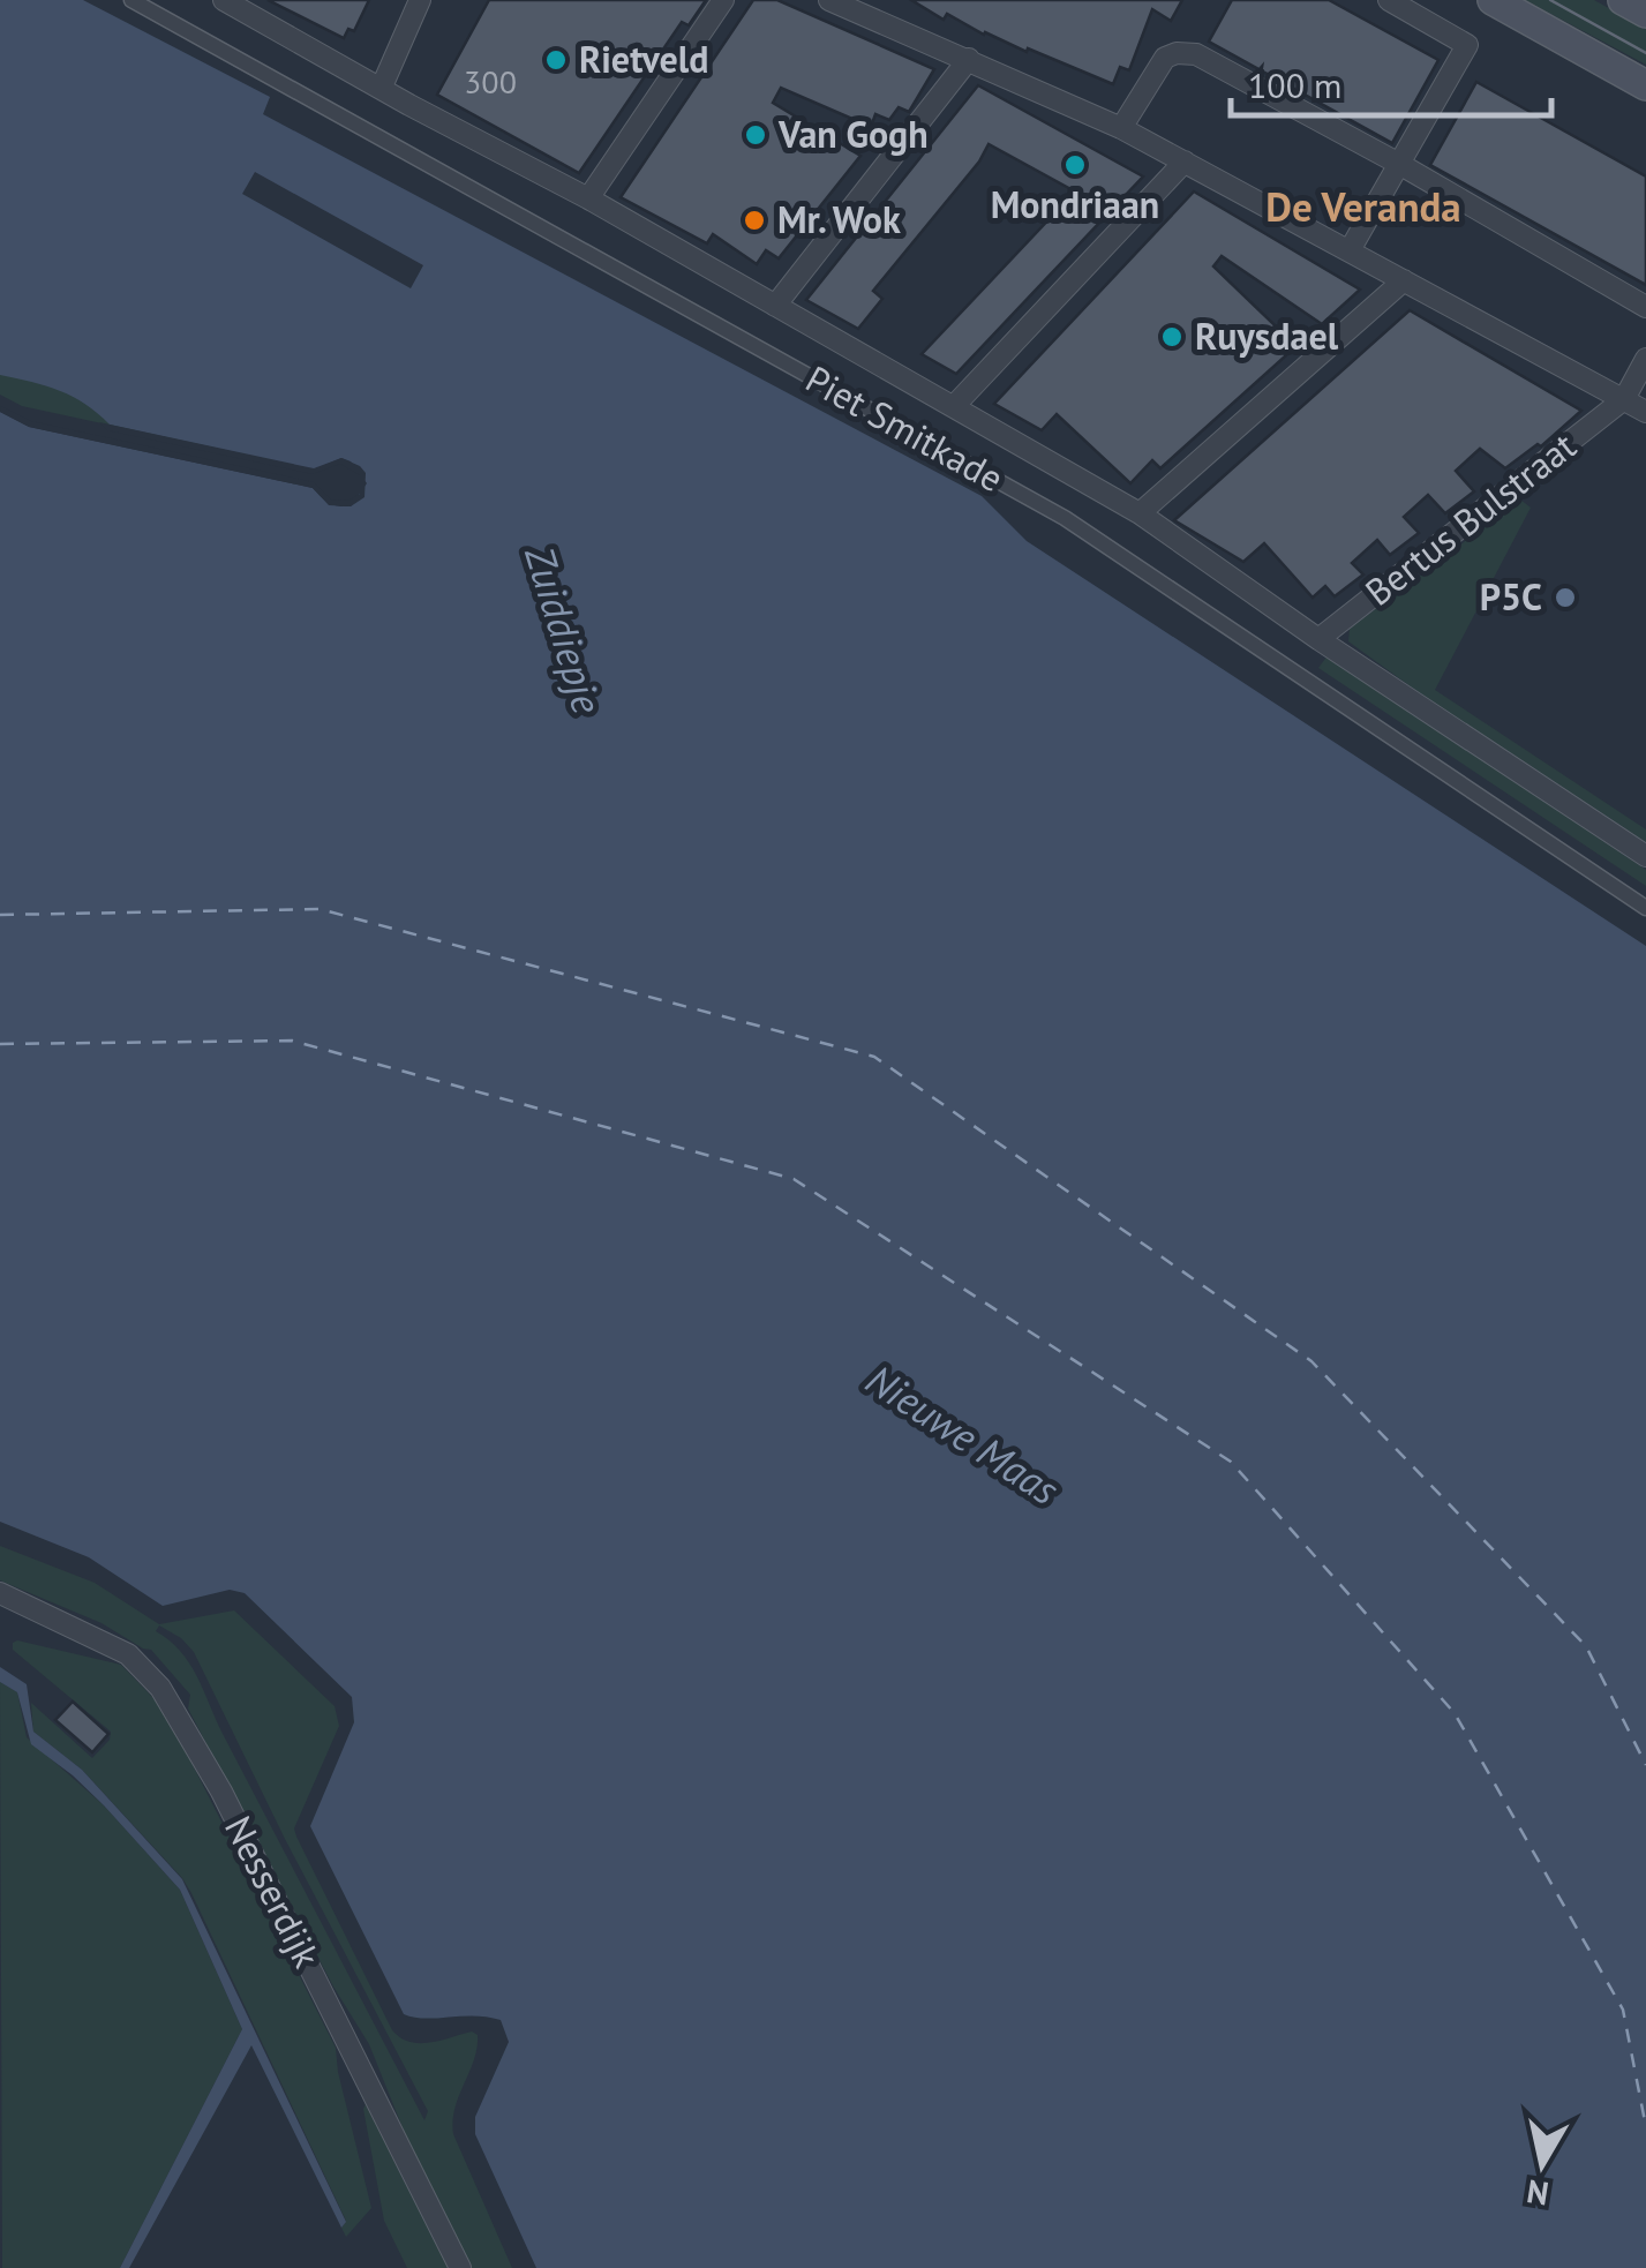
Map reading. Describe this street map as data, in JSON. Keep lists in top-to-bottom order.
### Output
{
  "streets": {
    "street": ["Piet Smitkade", "Bertus Bulstraat", "Nesserdijk"]
  },
  "crossings": [
    ["Piet Smitkade", "Bertus Bulstraat"]
  ],
  "districts": ["De Veranda"],
  "water": ["Zuiddiepje", "Nieuwe Maas"],
  "places": [
    "Rietveld",
    "Van Gogh",
    "Mondriaan",
    "Mr. Wok",
    "Ruysdael",
    "P5C"
  ],
  "house_numbers": ["300"],
  "scale_bar": "100 m",
  "north": "bottom"
}
